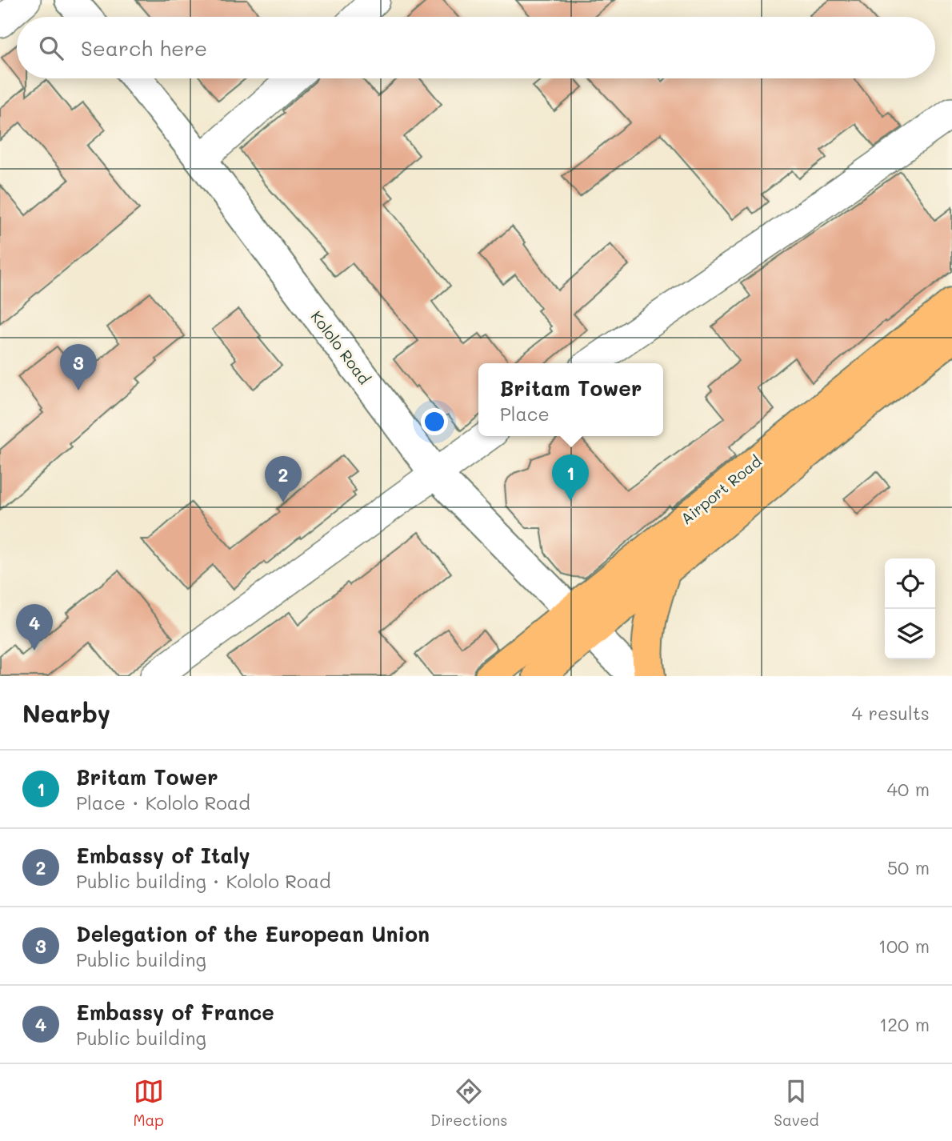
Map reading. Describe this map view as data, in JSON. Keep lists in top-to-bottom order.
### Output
{
  "streets": {
    "main road": ["Airport Road"],
    "street": ["Kololo Road"]
  },
  "crossings": [
    ["Kololo Road", "Airport Road"]
  ],
  "page": {
    "search": "Search here",
    "pins": [
      "3",
      "1",
      "2",
      "4"
    ],
    "popup": ["Britam Tower", "Place"],
    "heading": ["Nearby", "4 results"],
    "list": [
      {
        "mark": "1",
        "name": "Britam Tower",
        "note": "Place · Kololo Road",
        "value": "40 m"
      },
      {
        "mark": "2",
        "name": "Embassy of Italy",
        "note": "Public building · Kololo Road",
        "value": "50 m"
      },
      {
        "mark": "3",
        "name": "Delegation of the European Union",
        "note": "Public building",
        "value": "100 m"
      },
      {
        "mark": "4",
        "name": "Embassy of France",
        "note": "Public building",
        "value": "120 m"
      }
    ],
    "nav": ["Map", "Directions", "Saved"]
  }
}
